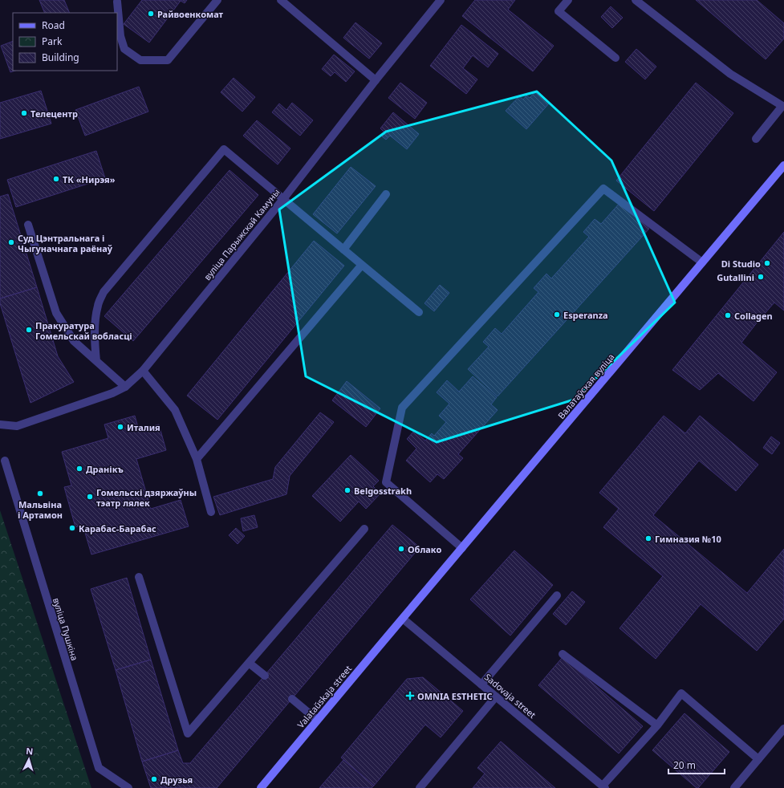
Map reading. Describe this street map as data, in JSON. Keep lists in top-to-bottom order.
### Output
{
  "streets": {
    "street": [
      "вуліца Парыжскай Камуны",
      "Валатаўская вуліца",
      "вуліца Пушкіна",
      "Sadovaja street",
      "Valataŭskaja street"
    ]
  },
  "crossings": [
    ["Валатаўская вуліца", "Sadovaja street"],
    ["Валатаўская вуліца", "Valataŭskaja street"],
    ["Sadovaja street", "Valataŭskaja street"]
  ],
  "places": {
    "other": [
      "Райвоенкомат",
      "Телецентр",
      "ТК «Нирэя»",
      "Суд Цэнтральнага і Чыгуначнага раёнаў",
      "Di Studio",
      "Gutallini",
      "Esperanza",
      "Collagen",
      "Пракуратура Гомельскай вобласці",
      "Италия",
      "Дранікъ",
      "Belgosstrakh",
      "Мальвіна і Артамон",
      "Гомельскі дзяржаўны тэатр лялек",
      "Карабас-Барабас",
      "Гимназия №10",
      "Облако",
      "Друзья"
    ],
    "health": ["OMNIA ESTHETIC"]
  },
  "legend": ["Road", "Park", "Building"],
  "scale_bar": "20 m",
  "north": "top"
}
